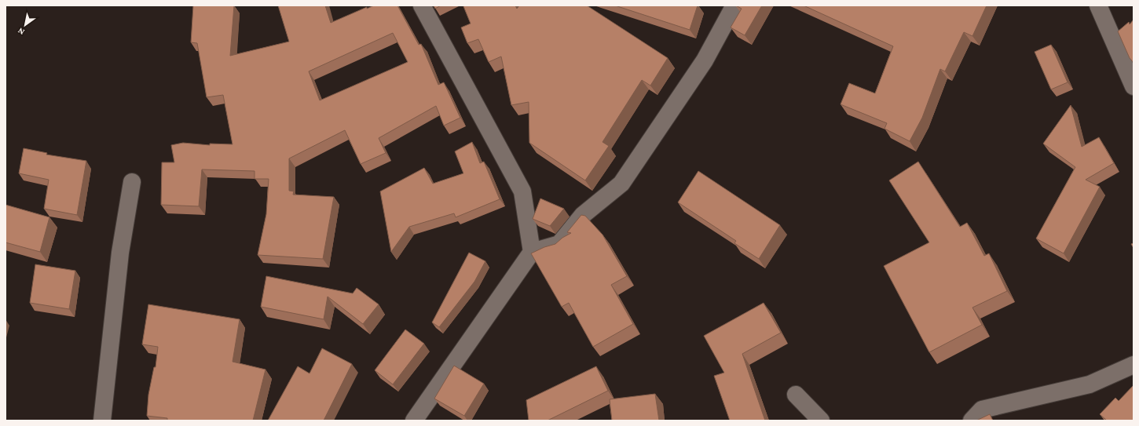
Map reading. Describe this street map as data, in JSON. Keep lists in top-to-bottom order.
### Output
{
  "north": "bottom left"
}
